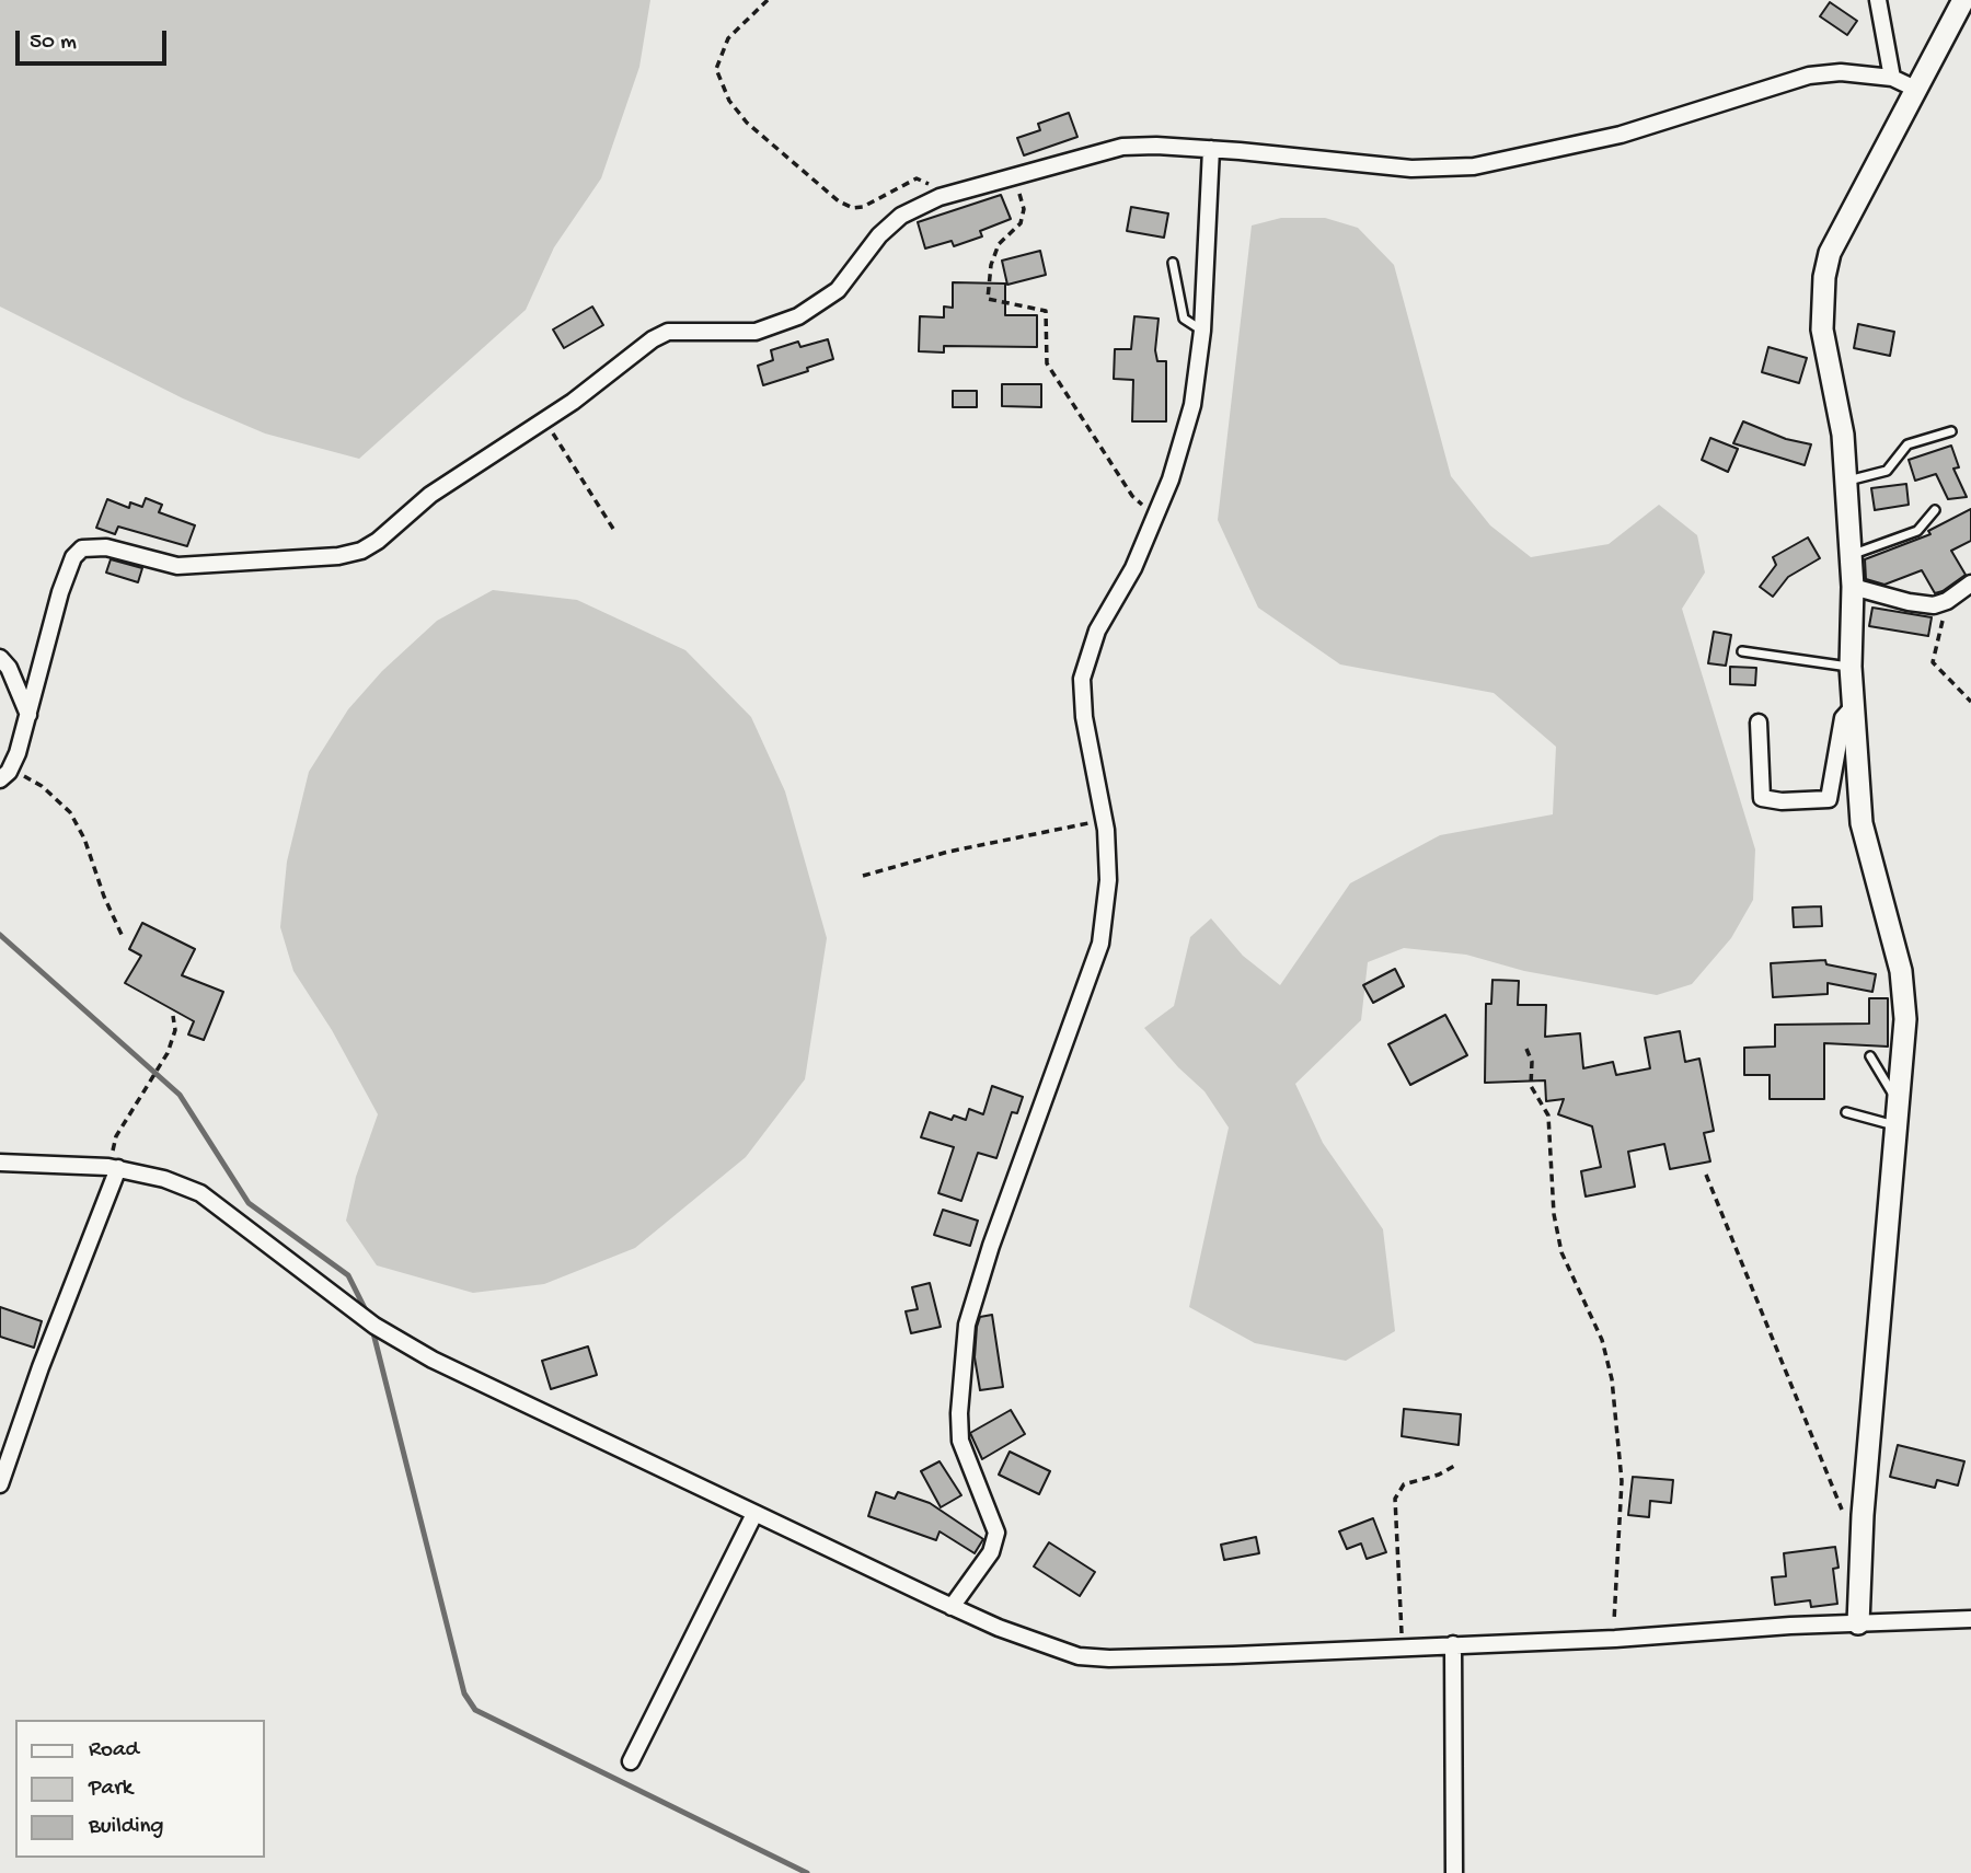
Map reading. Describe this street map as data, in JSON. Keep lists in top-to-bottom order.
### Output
{
  "legend": ["Road", "Park", "Building"],
  "scale_bar": "50 m"
}
